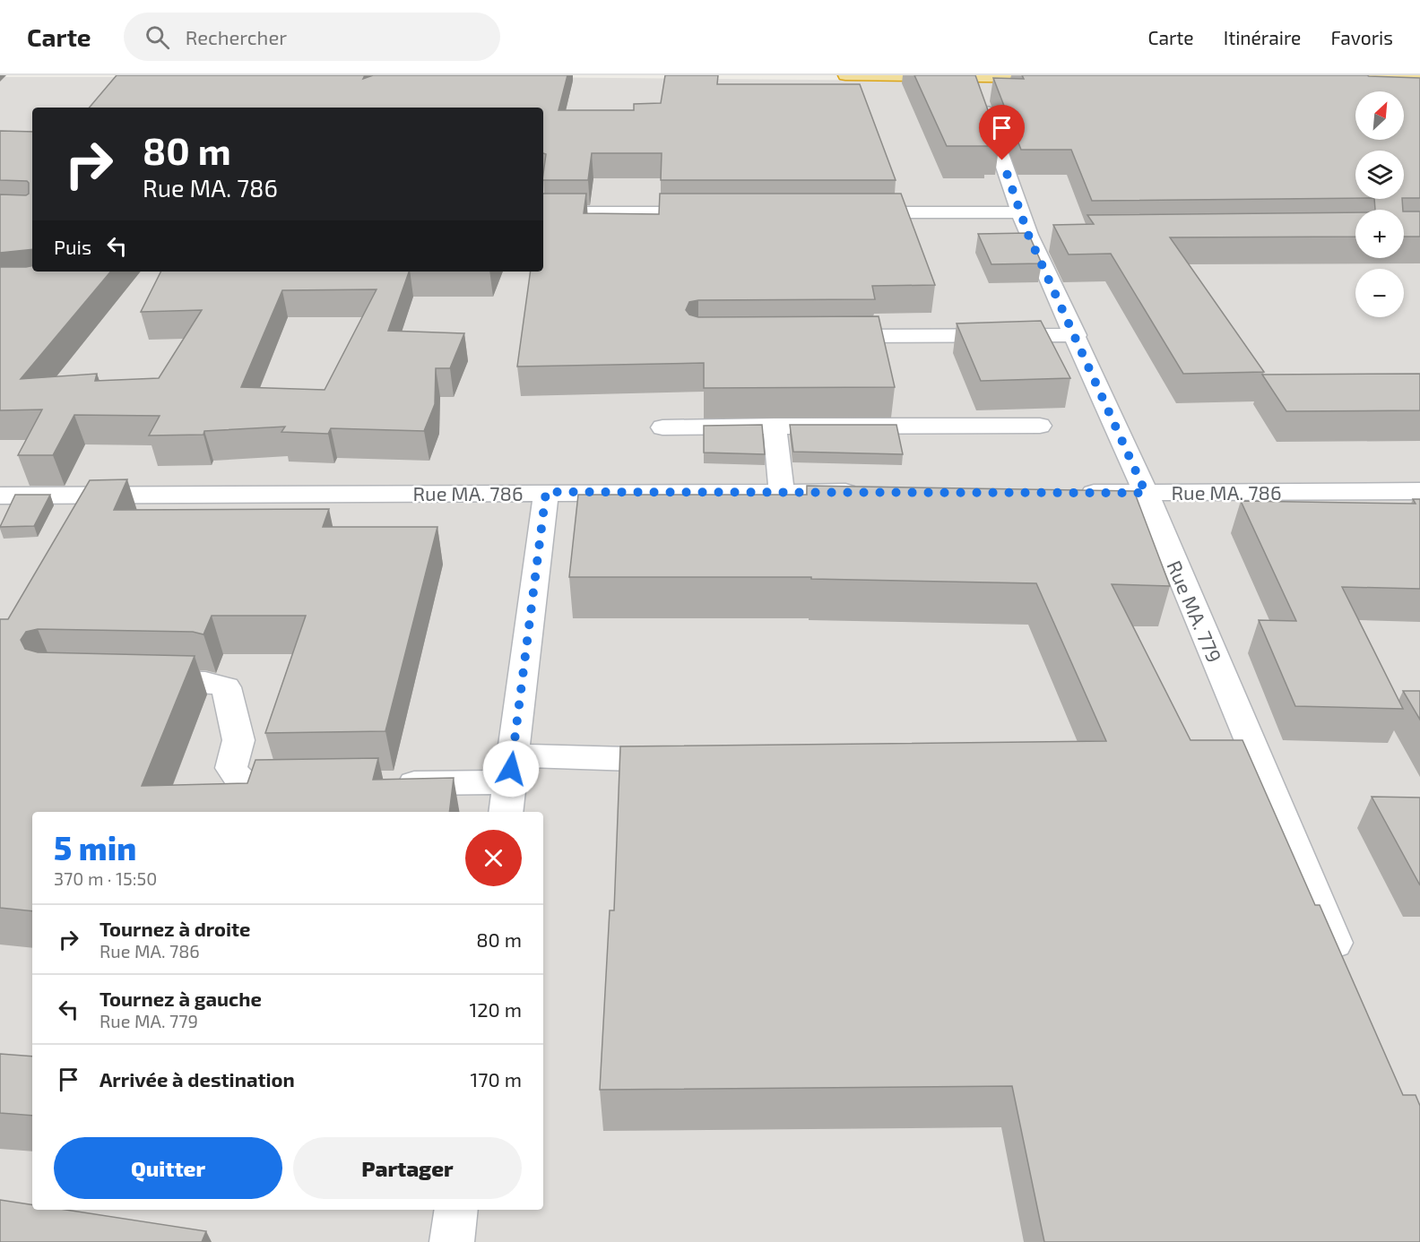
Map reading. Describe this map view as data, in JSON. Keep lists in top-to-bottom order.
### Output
{
  "streets": {
    "street": ["Rue MA. 786", "Rue MA. 779"]
  },
  "crossings": [
    ["Rue MA. 786", "Rue MA. 779"]
  ],
  "north": "top right",
  "page": {
    "header": "Carte",
    "search": "Rechercher",
    "nav": ["Carte", "Itinéraire", "Favoris"],
    "map_buttons": ["+", "−"],
    "turn": ["80 m", "Rue MA. 786"],
    "then": "Puis",
    "heading": ["5 min", "370 m · 15:50"],
    "list": [
      {
        "name": "Tournez à droite",
        "note": "Rue MA. 786",
        "value": "80 m"
      },
      {
        "name": "Tournez à gauche",
        "note": "Rue MA. 779",
        "value": "120 m"
      },
      {
        "name": "Arrivée à destination",
        "value": "170 m"
      }
    ],
    "buttons": ["Quitter", "Partager"]
  }
}
